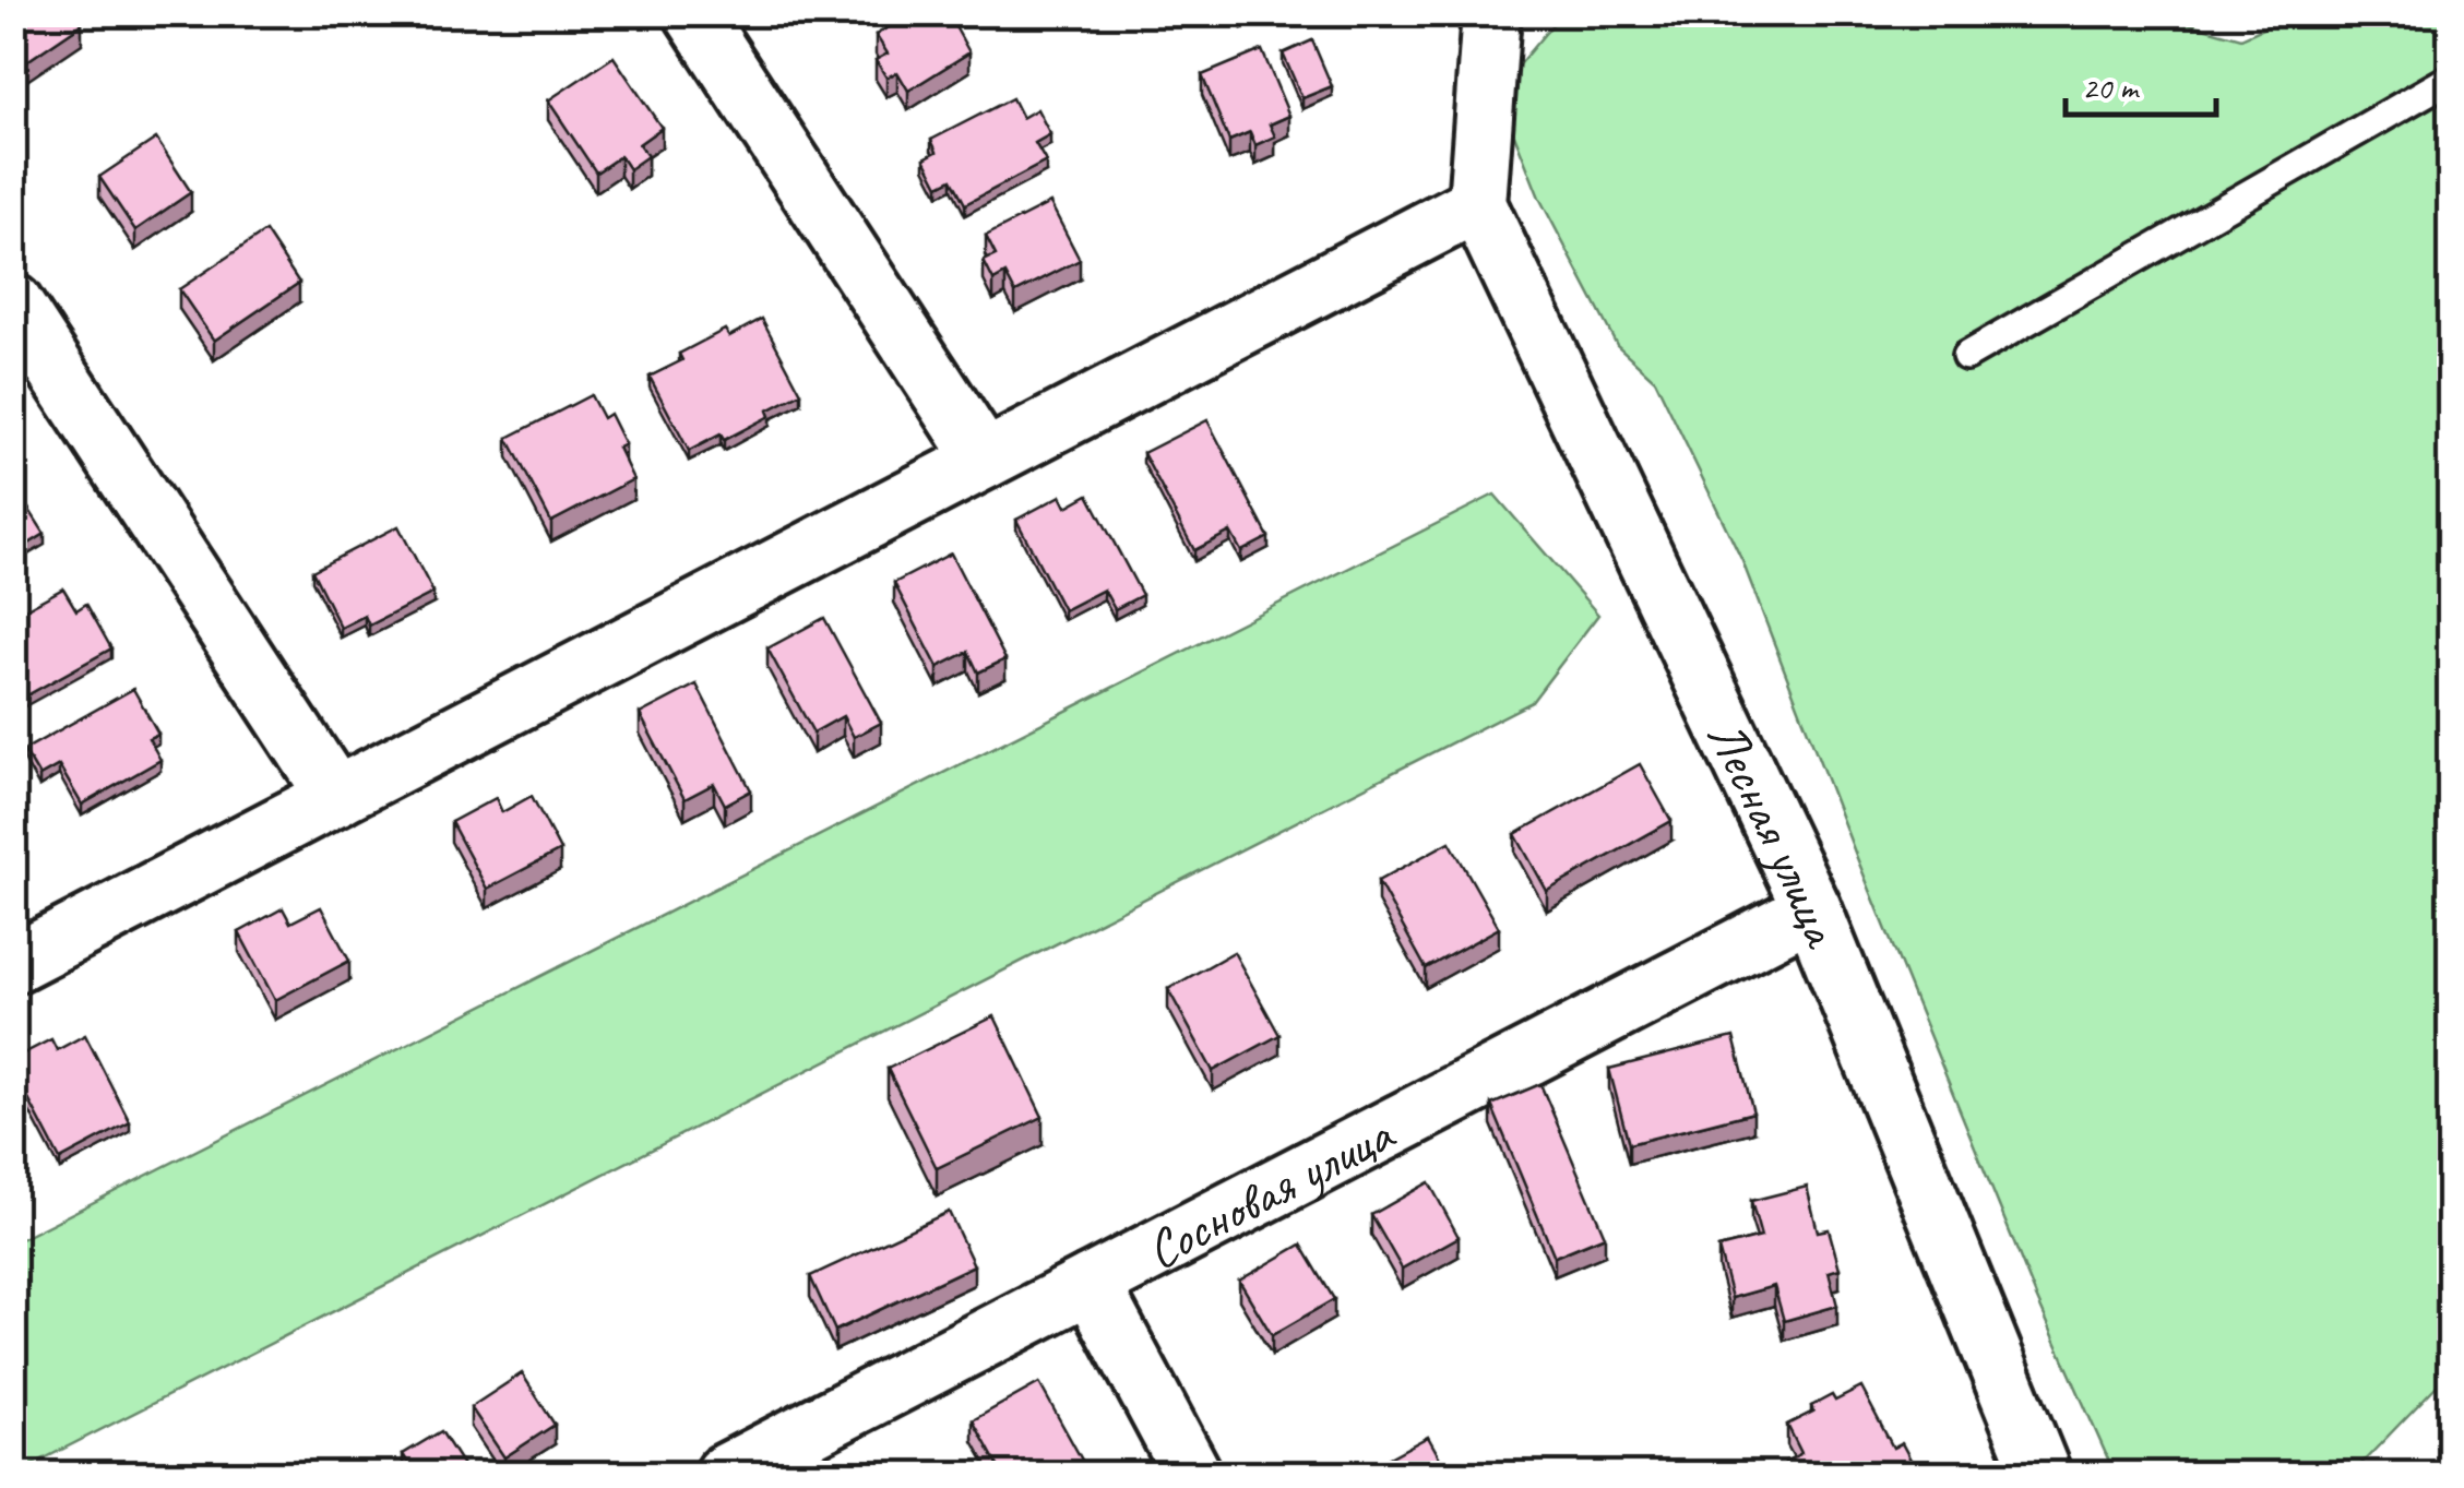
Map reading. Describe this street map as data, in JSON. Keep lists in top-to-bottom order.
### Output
{
  "streets": {
    "street": ["Лесная улица", "Сосновая улица"]
  },
  "crossings": [
    ["Лесная улица", "Сосновая улица"]
  ],
  "scale_bar": "20 m"
}
